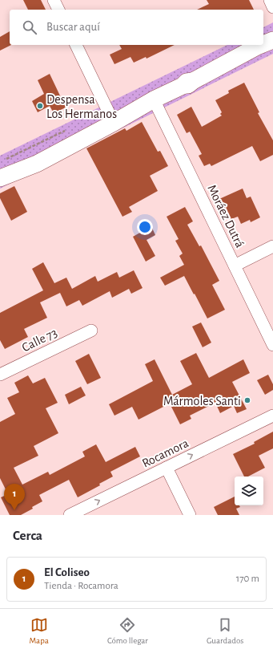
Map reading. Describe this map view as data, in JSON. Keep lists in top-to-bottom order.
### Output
{
  "streets": {
    "street": ["Moráez Dutrá", "Calle 73", "Rocamora"]
  },
  "one_way": ["Rocamora"],
  "places": ["Despensa Los Hermanos", "Mármoles Santi"],
  "page": {
    "search": "Buscar aquí",
    "pins": "1",
    "heading": "Cerca",
    "list": [
      {
        "mark": "1",
        "name": "El Coliseo",
        "note": "Tienda · Rocamora",
        "value": "170 m"
      }
    ],
    "nav": ["Mapa", "Cómo llegar", "Guardados"]
  }
}
